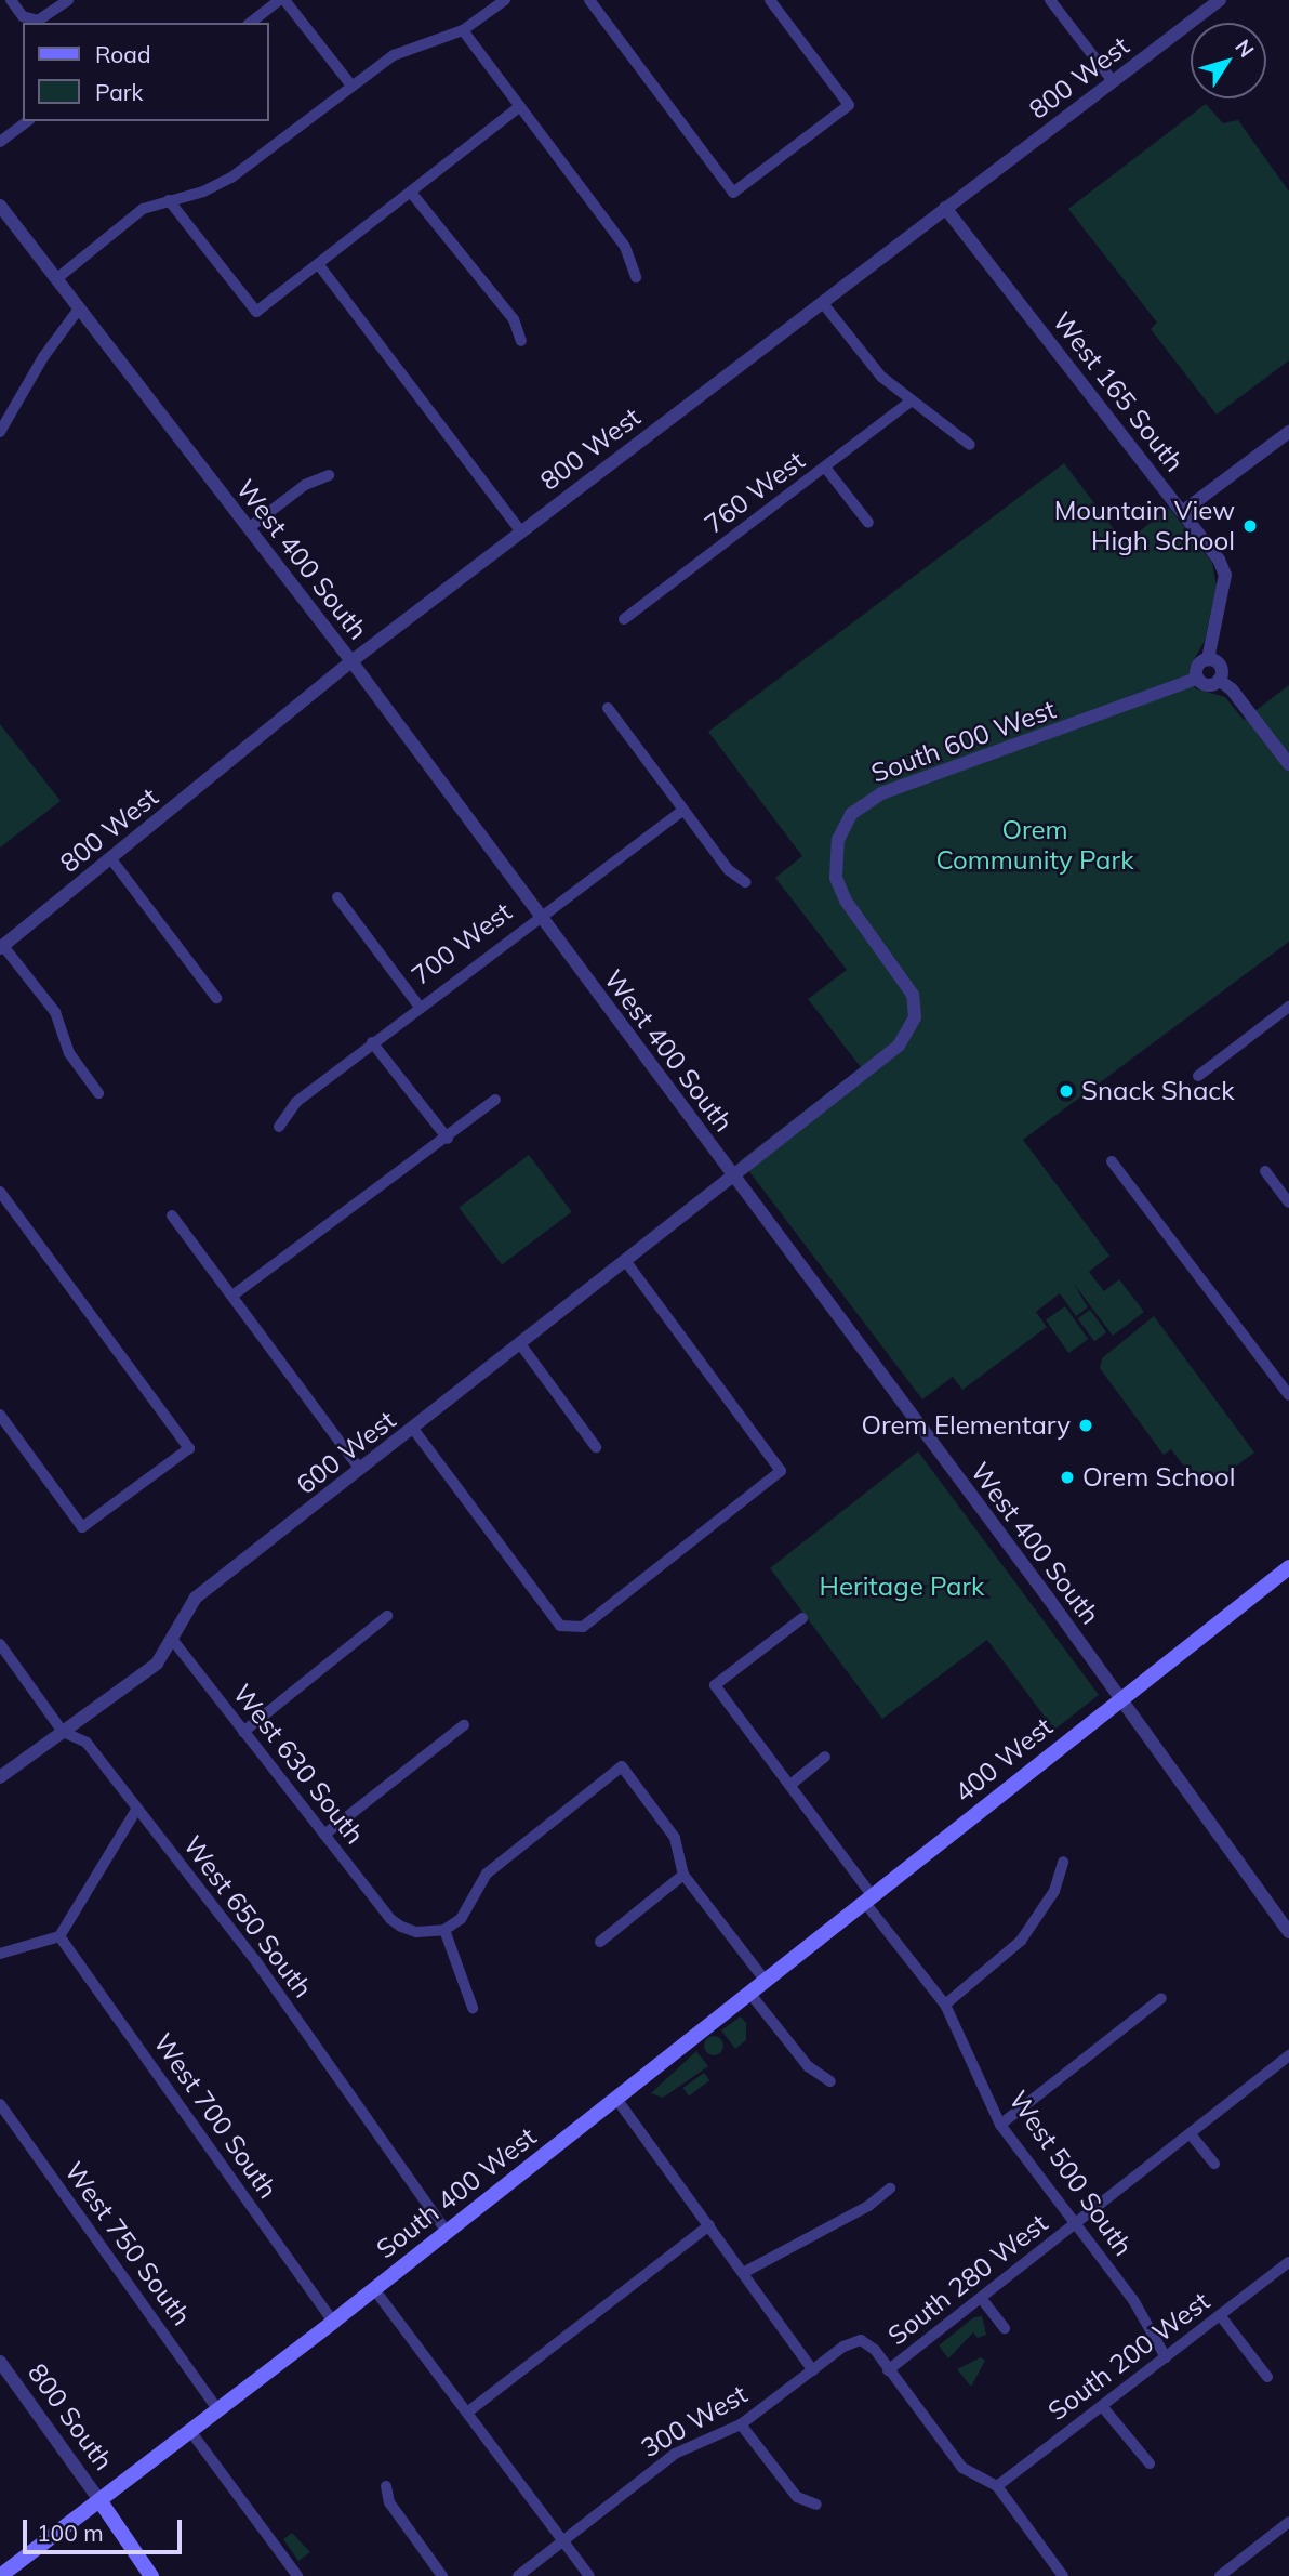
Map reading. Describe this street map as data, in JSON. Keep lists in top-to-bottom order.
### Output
{
  "streets": {
    "main road": ["400 West", "South 400 West", "800 South"],
    "street": [
      "800 West",
      "West 165 South",
      "760 West",
      "West 400 South",
      "South 600 West",
      "700 West",
      "600 West",
      "West 630 South",
      "West 650 South",
      "West 700 South",
      "West 500 South",
      "West 750 South",
      "South 280 West",
      "South 200 West",
      "300 West"
    ]
  },
  "crossings": [
    ["800 West", "West 165 South"],
    ["800 West", "West 400 South"],
    ["West 165 South", "South 600 West"],
    ["West 400 South", "South 600 West"],
    ["West 400 South", "700 West"],
    ["West 400 South", "600 West"],
    ["West 400 South", "400 West"],
    ["South 600 West", "600 West"],
    ["600 West", "West 630 South"],
    ["600 West", "West 650 South"],
    ["400 West", "West 500 South"],
    ["400 West", "South 400 West"],
    ["West 650 South", "South 400 West"],
    ["West 700 South", "South 400 West"],
    ["West 500 South", "South 280 West"],
    ["West 500 South", "South 200 West"],
    ["South 400 West", "West 750 South"],
    ["South 280 West", "300 West"]
  ],
  "parks": ["Orem Community Park", "Heritage Park"],
  "places": [
    "Mountain View High School",
    "Snack Shack",
    "Orem Elementary",
    "Orem School"
  ],
  "legend": ["Road", "Park"],
  "scale_bar": "100 m",
  "north": "top right"
}
